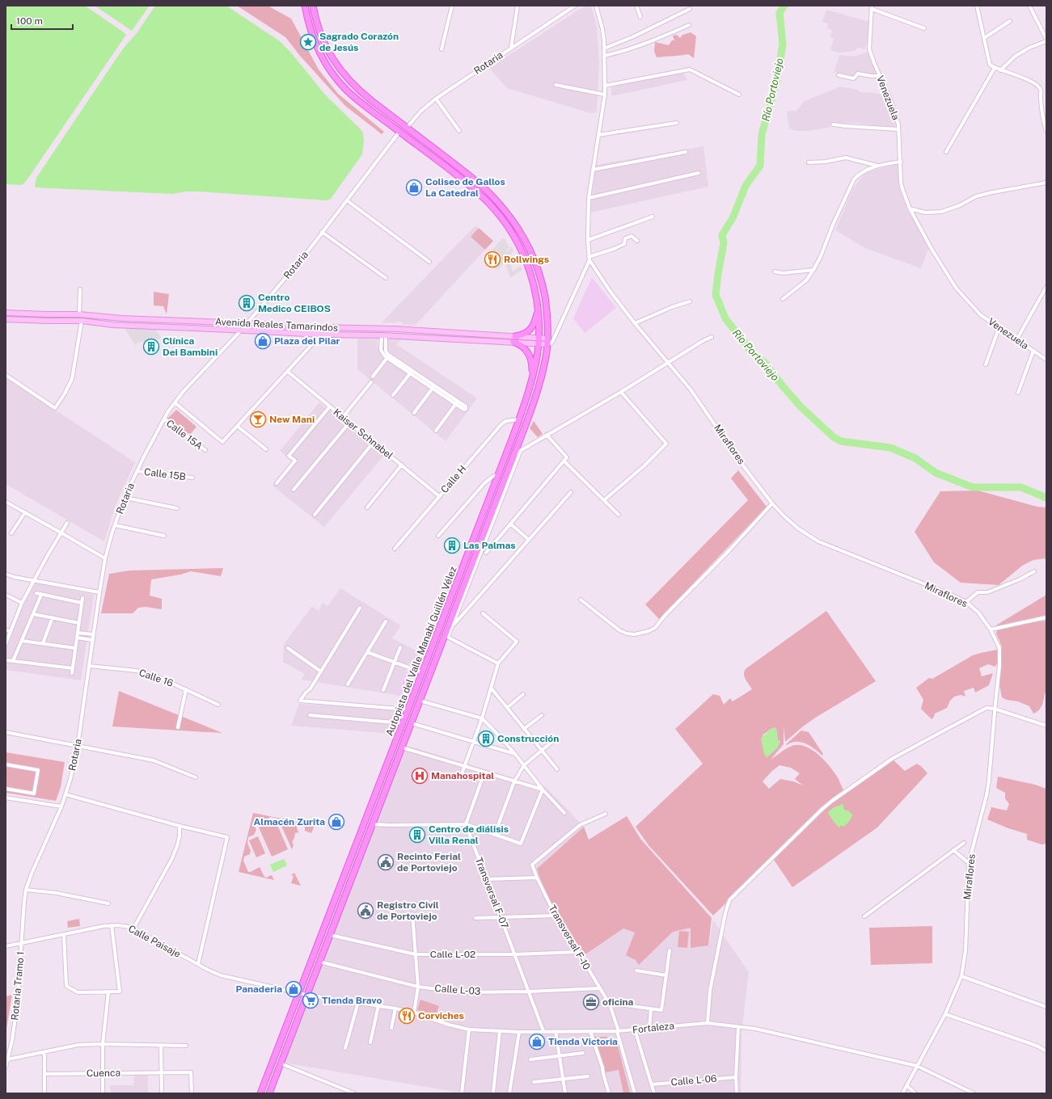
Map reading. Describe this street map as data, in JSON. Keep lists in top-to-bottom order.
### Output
{
  "streets": {
    "main road": ["Avenida Reales Tamarindos", "Autopista del Valle Manabí Guillén Vélez"],
    "street": [
      "Rotaria",
      "Venezuela",
      "Kaiser Schnabel",
      "Calle 15A",
      "Miraflores",
      "Calle 15B",
      "Calle H",
      "Calle 16",
      "Transversal F-07",
      "Transversal F-10",
      "Calle Paisaje",
      "Calle L-02",
      "Rotaria Tramo 1",
      "Calle L-03",
      "Fortaleza",
      "Cuenca",
      "Calle L-06"
    ]
  },
  "crossings": [
    ["Rotaria", "Avenida Reales Tamarindos"],
    ["Rotaria", "Calle 15A"],
    ["Rotaria", "Calle 15B"],
    ["Rotaria", "Autopista del Valle Manabí Guillén Vélez"],
    ["Rotaria", "Calle 16"],
    ["Rotaria", "Calle Paisaje"],
    ["Rotaria", "Rotaria Tramo 1"],
    ["Avenida Reales Tamarindos", "Autopista del Valle Manabí Guillén Vélez"],
    ["Kaiser Schnabel", "Calle H"],
    ["Miraflores", "Fortaleza"],
    ["Calle H", "Autopista del Valle Manabí Guillén Vélez"],
    ["Autopista del Valle Manabí Guillén Vélez", "Calle Paisaje"],
    ["Autopista del Valle Manabí Guillén Vélez", "Calle L-02"],
    ["Autopista del Valle Manabí Guillén Vélez", "Calle L-03"],
    ["Autopista del Valle Manabí Guillén Vélez", "Fortaleza"],
    ["Transversal F-07", "Calle L-02"],
    ["Transversal F-07", "Calle L-03"],
    ["Transversal F-07", "Fortaleza"],
    ["Transversal F-10", "Calle L-02"],
    ["Transversal F-10", "Calle L-03"],
    ["Transversal F-10", "Fortaleza"],
    ["Calle Paisaje", "Rotaria Tramo 1"],
    ["Calle Paisaje", "Fortaleza"]
  ],
  "water": ["Río Portoviejo"],
  "places": {
    "place": ["Sagrado Corazón de Jesús"],
    "shop": [
      "Coliseo de Gallos La Catedral",
      "Plaza del Pilar",
      "Almacén Zurita",
      "Panaderia",
      "Tienda Victoria"
    ],
    "restaurant": ["Rollwings", "Corviches"],
    "building": [
      "Centro Medico CEIBOS",
      "Clínica Dei Bambini",
      "Las Palmas",
      "Construcción",
      "Centro de diálisis Villa Renal"
    ],
    "bar": ["New Mani"],
    "hospital": ["Manahospital"],
    "public building": ["Recinto Ferial de Portoviejo", "Registro Civil de Portoviejo"],
    "supermarket": ["TIenda Bravo"],
    "office": ["oficina"]
  },
  "scale_bar": "100 m"
}
